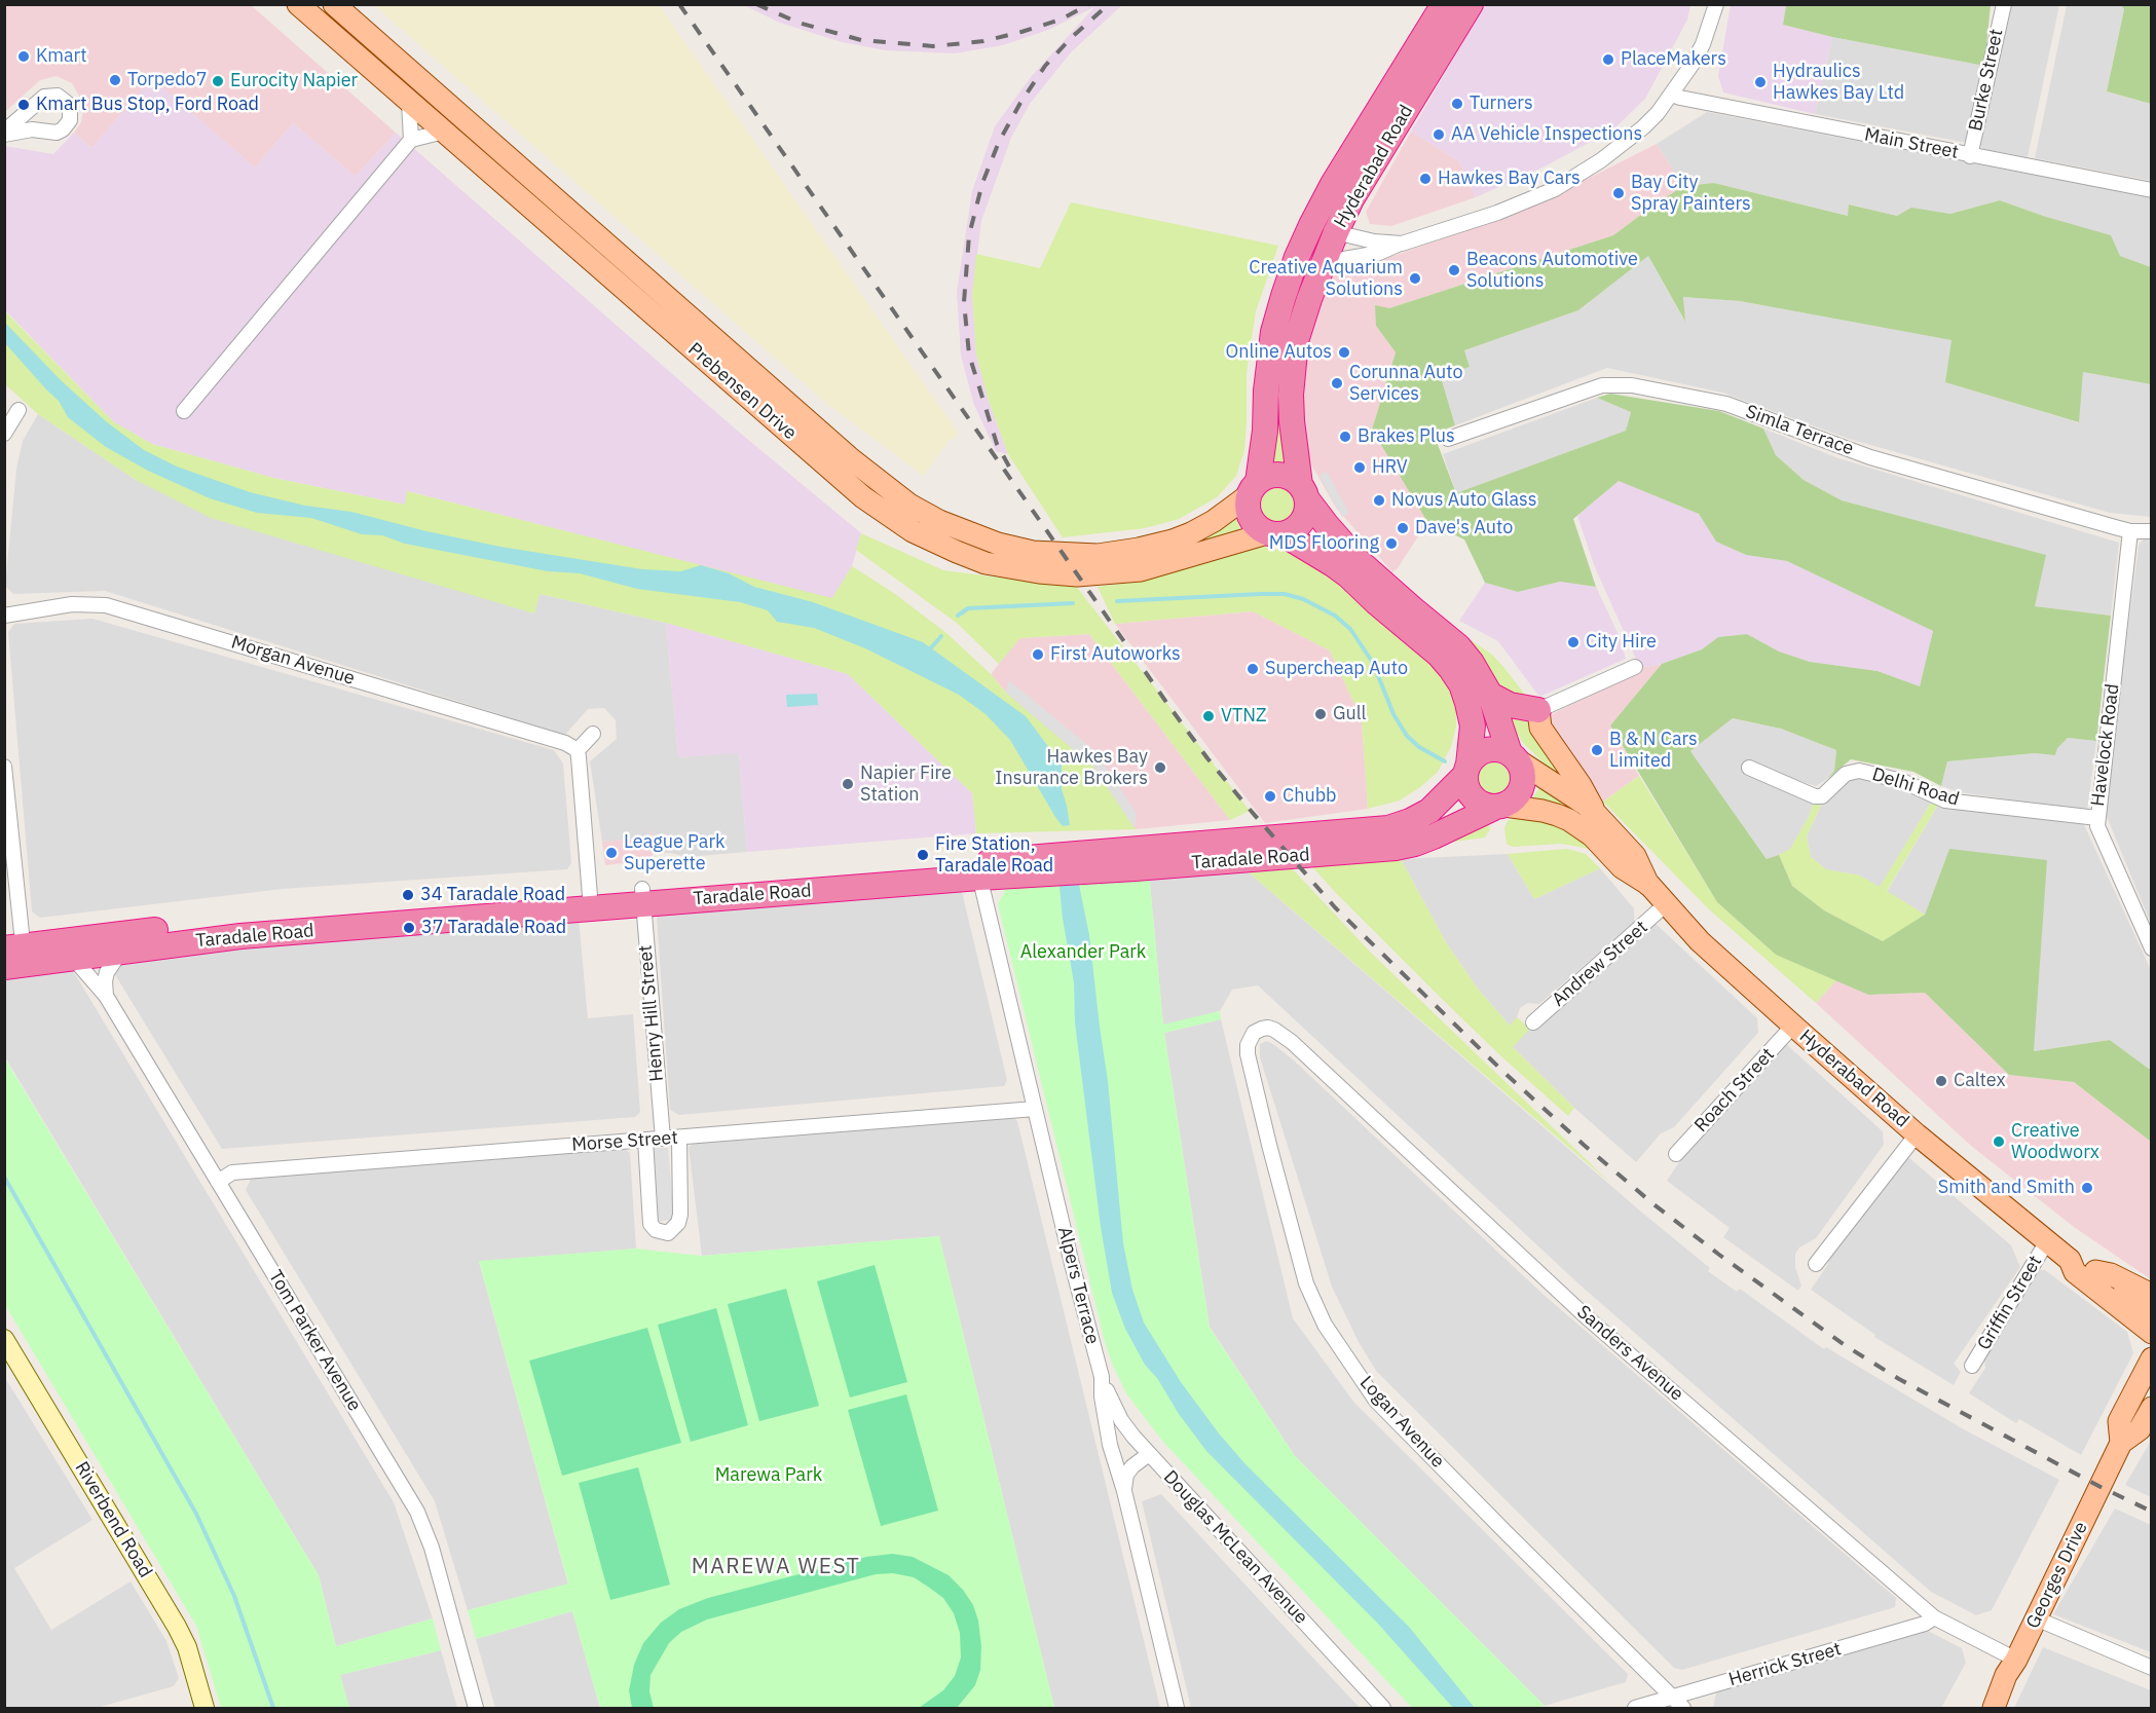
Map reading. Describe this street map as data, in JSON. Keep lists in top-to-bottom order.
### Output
{
  "streets": {
    "highway": ["Hyderabad Road", "Taradale Road"],
    "main road": ["Prebensen Drive", "Georges Drive"],
    "street": [
      "Burke Street",
      "Main Street",
      "Simla Terrace",
      "Morgan Avenue",
      "Havelock Road",
      "Delhi Road",
      "Andrew Street",
      "Henry Hill Street",
      "Roach Street",
      "Morse Street",
      "Alpers Terrace",
      "Griffin Street",
      "Tom Parker Avenue",
      "Sanders Avenue",
      "Logan Avenue",
      "Riverbend Road",
      "Douglas McLean Avenue",
      "Herrick Street"
    ]
  },
  "crossings": [
    ["Burke Street", "Main Street"],
    ["Hyderabad Road", "Prebensen Drive"],
    ["Hyderabad Road", "Taradale Road"],
    ["Hyderabad Road", "Andrew Street"],
    ["Hyderabad Road", "Roach Street"],
    ["Hyderabad Road", "Griffin Street"],
    ["Simla Terrace", "Havelock Road"],
    ["Havelock Road", "Delhi Road"],
    ["Taradale Road", "Henry Hill Street"],
    ["Taradale Road", "Alpers Terrace"],
    ["Taradale Road", "Tom Parker Avenue"],
    ["Henry Hill Street", "Morse Street"],
    ["Morse Street", "Alpers Terrace"],
    ["Morse Street", "Tom Parker Avenue"],
    ["Alpers Terrace", "Douglas McLean Avenue"],
    ["Sanders Avenue", "Logan Avenue"],
    ["Sanders Avenue", "Georges Drive"],
    ["Sanders Avenue", "Herrick Street"],
    ["Logan Avenue", "Herrick Street"]
  ],
  "districts": ["MAREWA WEST"],
  "parks": ["Alexander Park", "Marewa Park"],
  "places": [
    "Kmart",
    "PlaceMakers",
    "Torpedo7",
    "Eurocity Napier",
    "Hydraulics Hawkes Bay Ltd",
    "Turners",
    "Kmart Bus Stop, Ford Road",
    "AA Vehicle Inspections",
    "Hawkes Bay Cars",
    "Bay City Spray Painters",
    "Beacons Automotive Solutions",
    "Creative Aquarium Solutions",
    "Online Autos",
    "Corunna Auto Services",
    "Brakes Plus",
    "HRV",
    "Novus Auto Glass",
    "Dave's Auto",
    "MDS Flooring",
    "City Hire",
    "First Autoworks",
    "Supercheap Auto",
    "Gull",
    "VTNZ",
    "B & N Cars Limited",
    "Hawkes Bay Insurance Brokers",
    "Napier Fire Station",
    "Chubb",
    "League Park Superette",
    "Fire Station, Taradale Road",
    "34 Taradale Road",
    "37 Taradale Road",
    "Caltex",
    "Creative Woodworx",
    "Smith and Smith"
  ]
}
